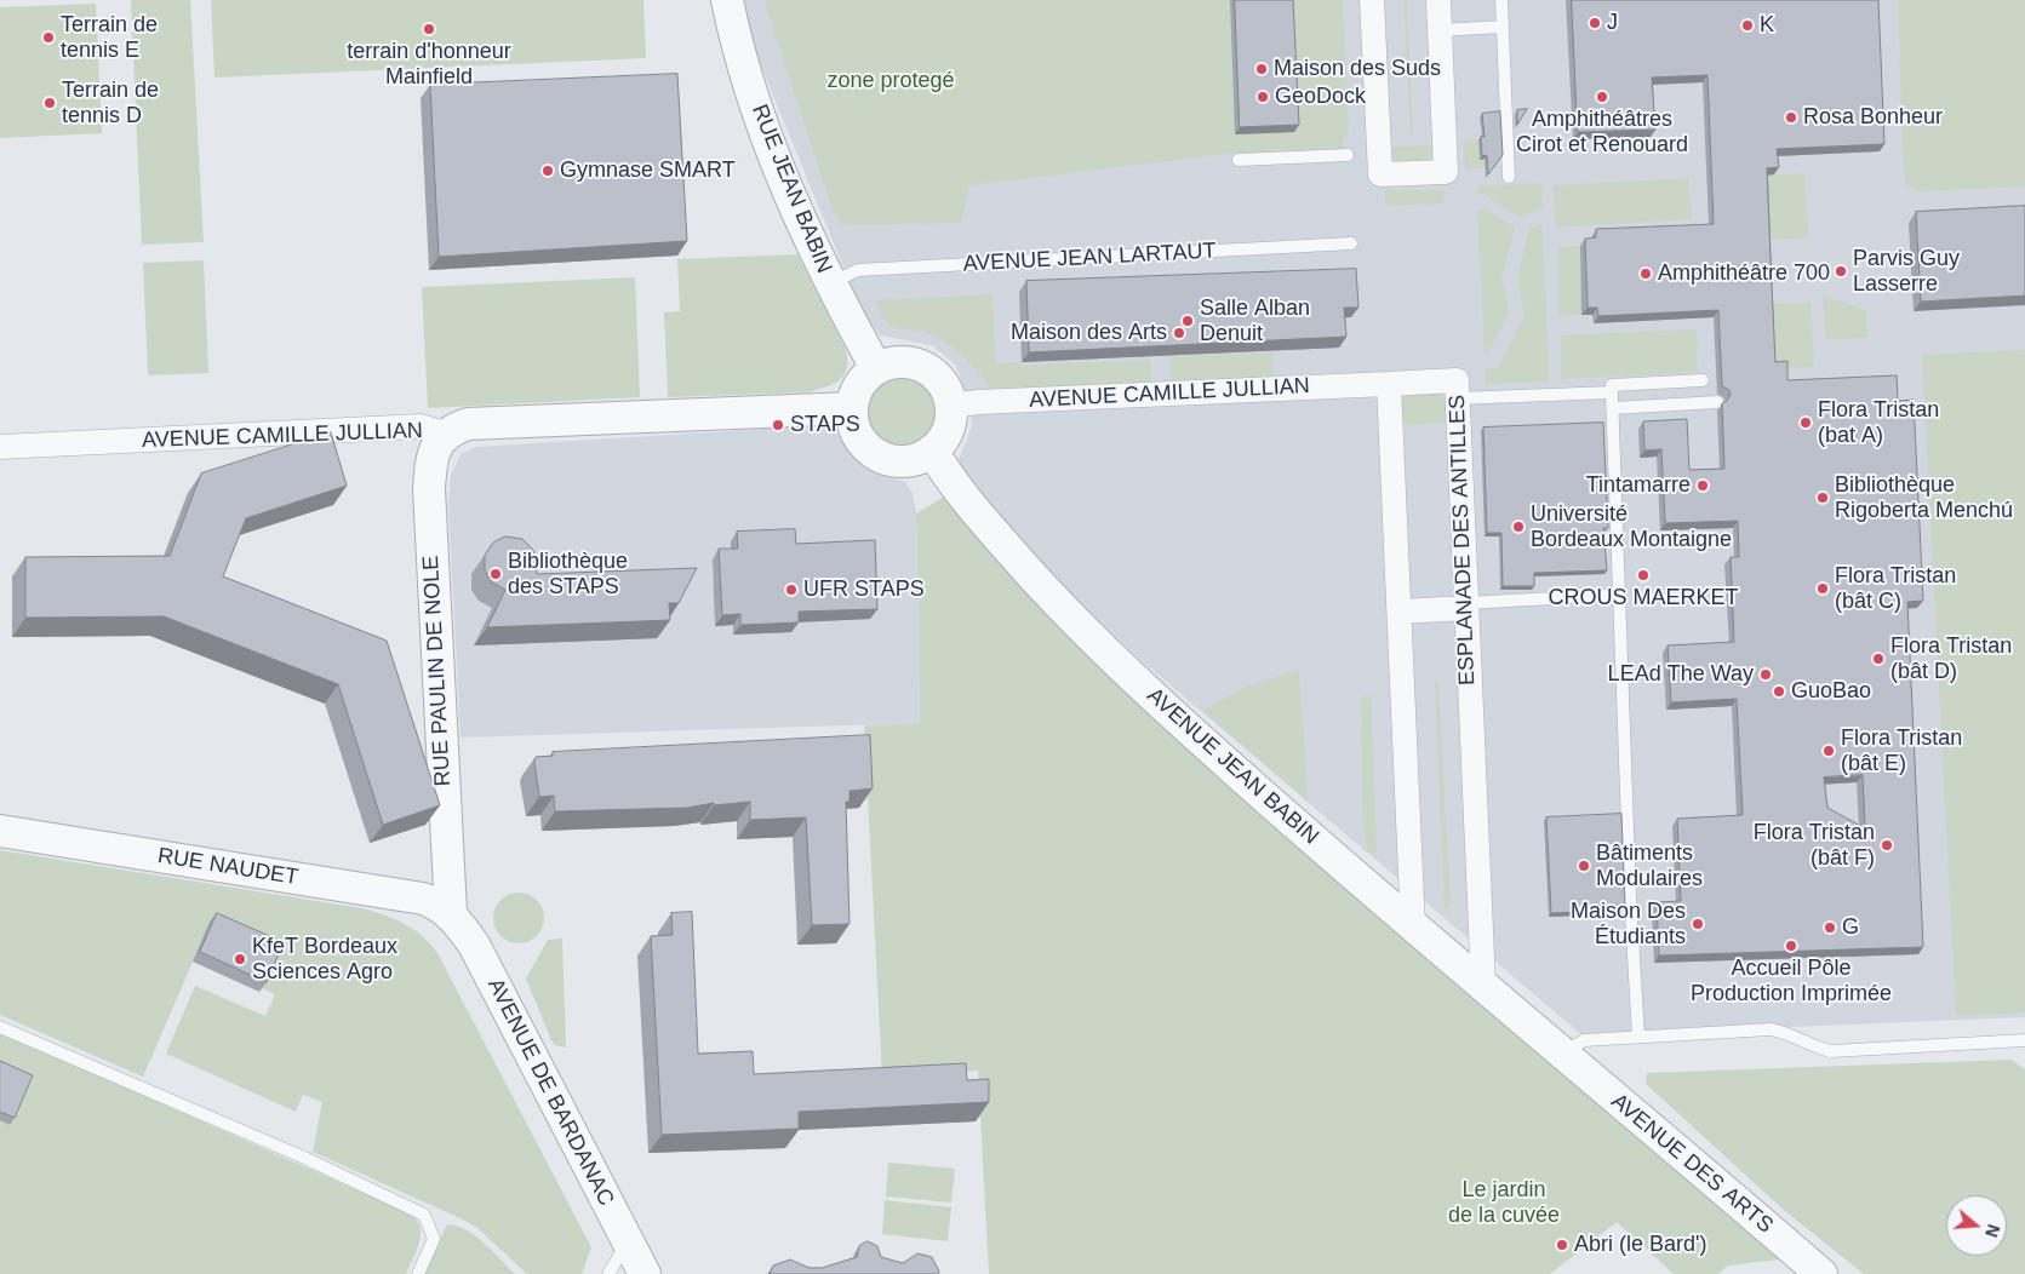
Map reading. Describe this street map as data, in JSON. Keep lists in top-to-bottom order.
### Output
{
  "streets": {
    "street": [
      "RUE JEAN BABIN",
      "AVENUE CAMILLE JULLIAN",
      "ESPLANADE DES ANTILLES",
      "RUE PAULIN DE NOLE",
      "AVENUE JEAN BABIN",
      "RUE NAUDET",
      "AVENUE DE BARDANAC",
      "AVENUE DES ARTS"
    ],
    "lane": ["AVENUE JEAN LARTAUT"]
  },
  "crossings": [
    ["RUE JEAN BABIN", "AVENUE JEAN LARTAUT"],
    ["RUE JEAN BABIN", "AVENUE CAMILLE JULLIAN"],
    ["RUE JEAN BABIN", "AVENUE JEAN BABIN"],
    ["AVENUE CAMILLE JULLIAN", "ESPLANADE DES ANTILLES"],
    ["AVENUE CAMILLE JULLIAN", "RUE PAULIN DE NOLE"],
    ["AVENUE CAMILLE JULLIAN", "AVENUE JEAN BABIN"],
    ["ESPLANADE DES ANTILLES", "AVENUE JEAN BABIN"],
    ["RUE PAULIN DE NOLE", "RUE NAUDET"],
    ["RUE PAULIN DE NOLE", "AVENUE DE BARDANAC"],
    ["AVENUE JEAN BABIN", "AVENUE DES ARTS"],
    ["RUE NAUDET", "AVENUE DE BARDANAC"]
  ],
  "parks": ["zone protegé", "Le jardin de la cuvée"],
  "places": [
    "J",
    "K",
    "terrain d'honneur Mainfield",
    "Terrain de tennis E",
    "Maison des Suds",
    "GeoDock",
    "Amphithéâtres Cirot et Renouard",
    "Terrain de tennis D",
    "Rosa Bonheur",
    "Gymnase SMART",
    "Parvis Guy Lasserre",
    "Amphithéâtre 700",
    "Salle Alban Denuit",
    "Maison des Arts",
    "Flora Tristan (bat A)",
    "STAPS",
    "Tintamarre",
    "Bibliothèque Rigoberta Menchú",
    "Université Bordeaux Montaigne",
    "Bibliothèque des STAPS",
    "CROUS MAERKET",
    "Flora Tristan (bât C)",
    "UFR STAPS",
    "Flora Tristan (bât D)",
    "LEAd The Way",
    "GuoBao",
    "Flora Tristan (bât E)",
    "Flora Tristan (bât F)",
    "Bâtiments Modulaires",
    "Maison Des Étudiants",
    "G",
    "Accueil Pôle Production Imprimée",
    "KfeT Bordeaux Sciences Agro",
    "Abri (le Bard')"
  ],
  "north": "right"
}
